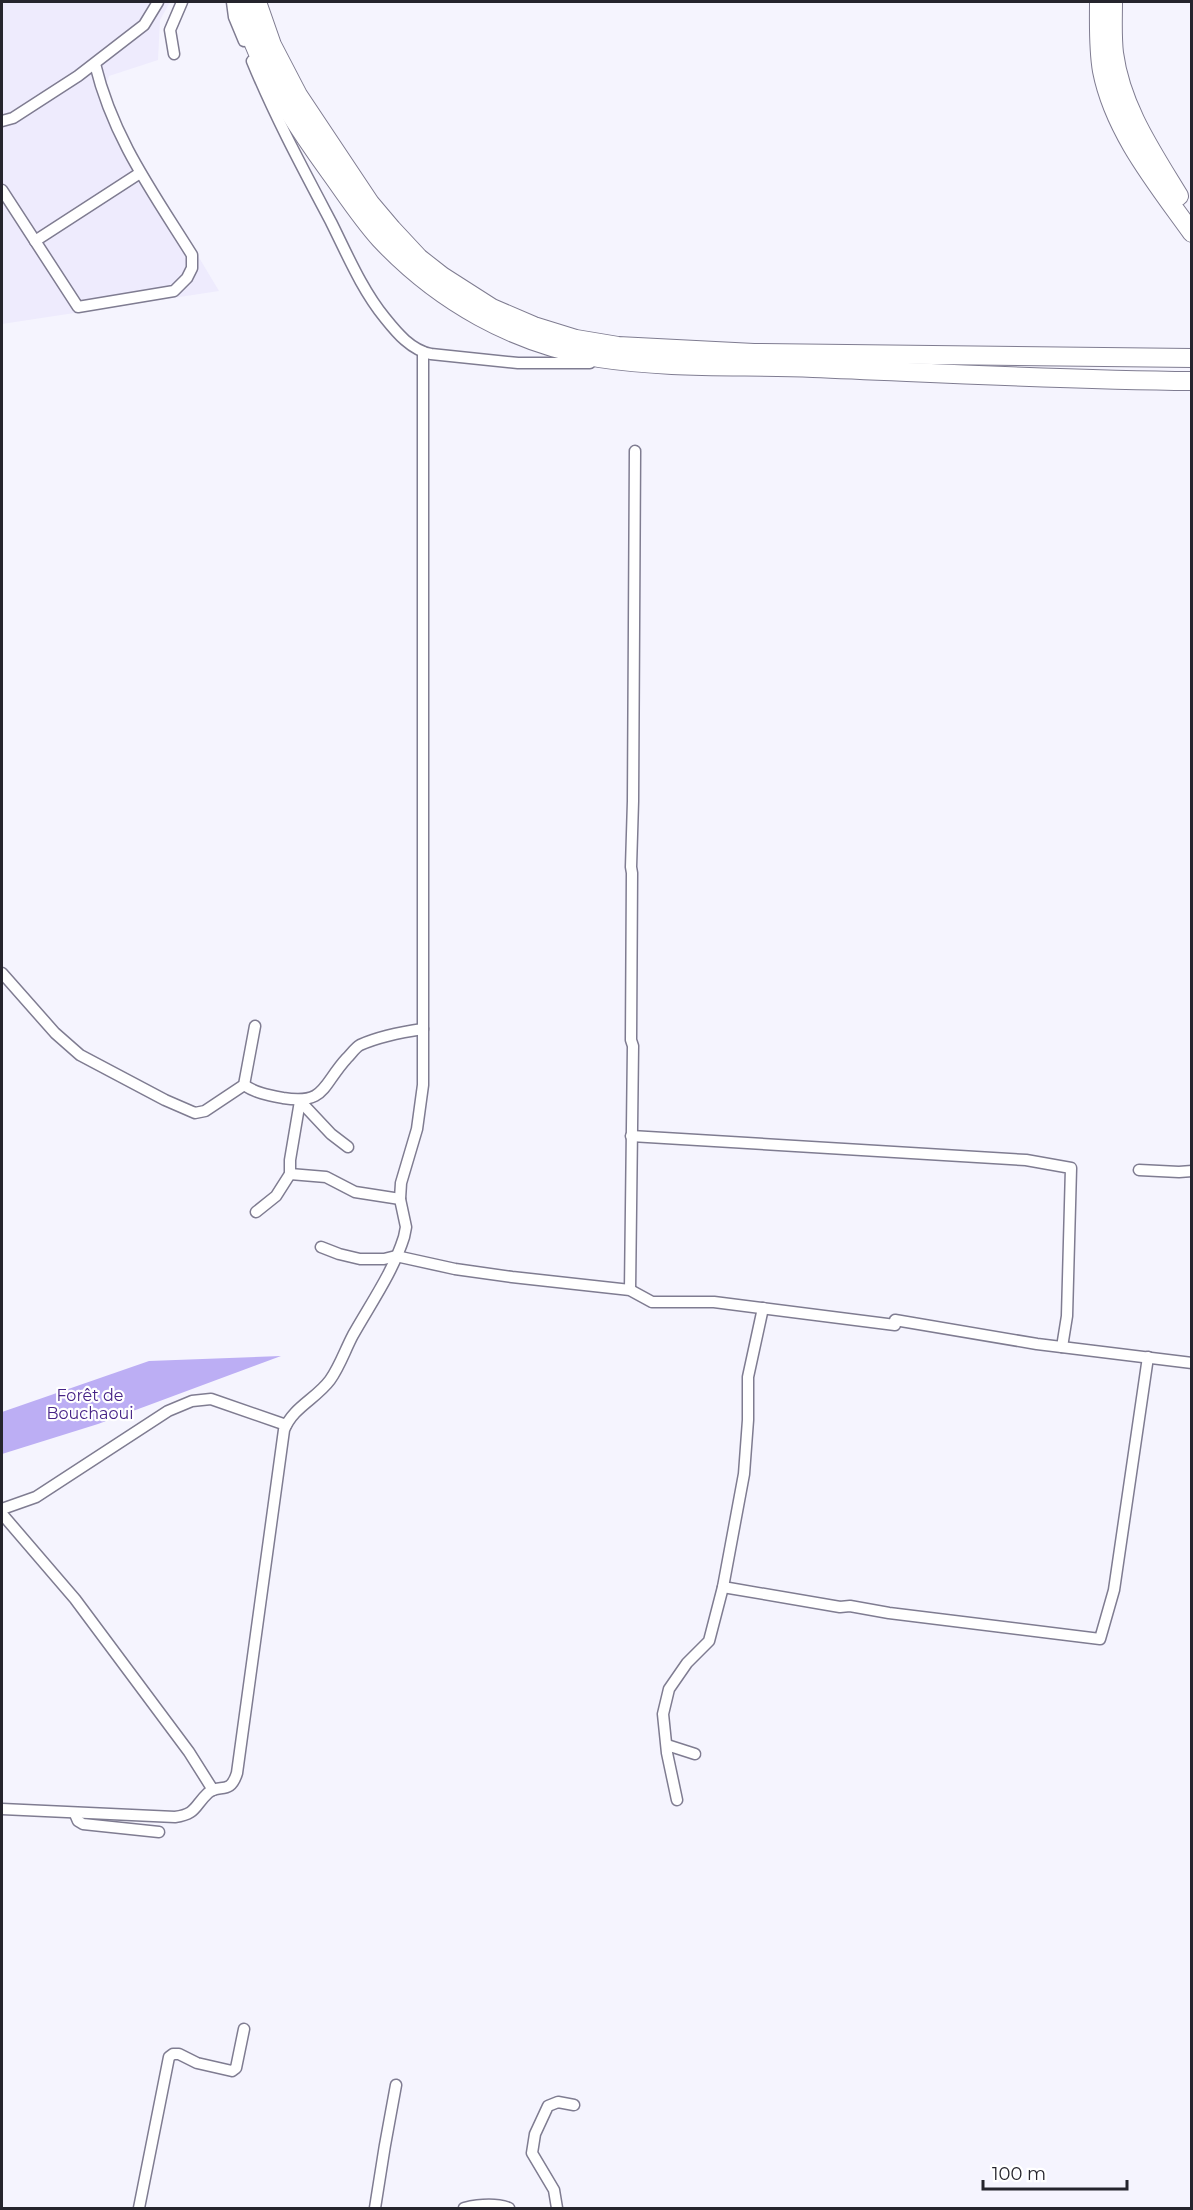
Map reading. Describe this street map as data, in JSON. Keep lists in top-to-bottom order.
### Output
{
  "parks": ["Forêt de Bouchaoui"],
  "scale_bar": "100 m"
}
